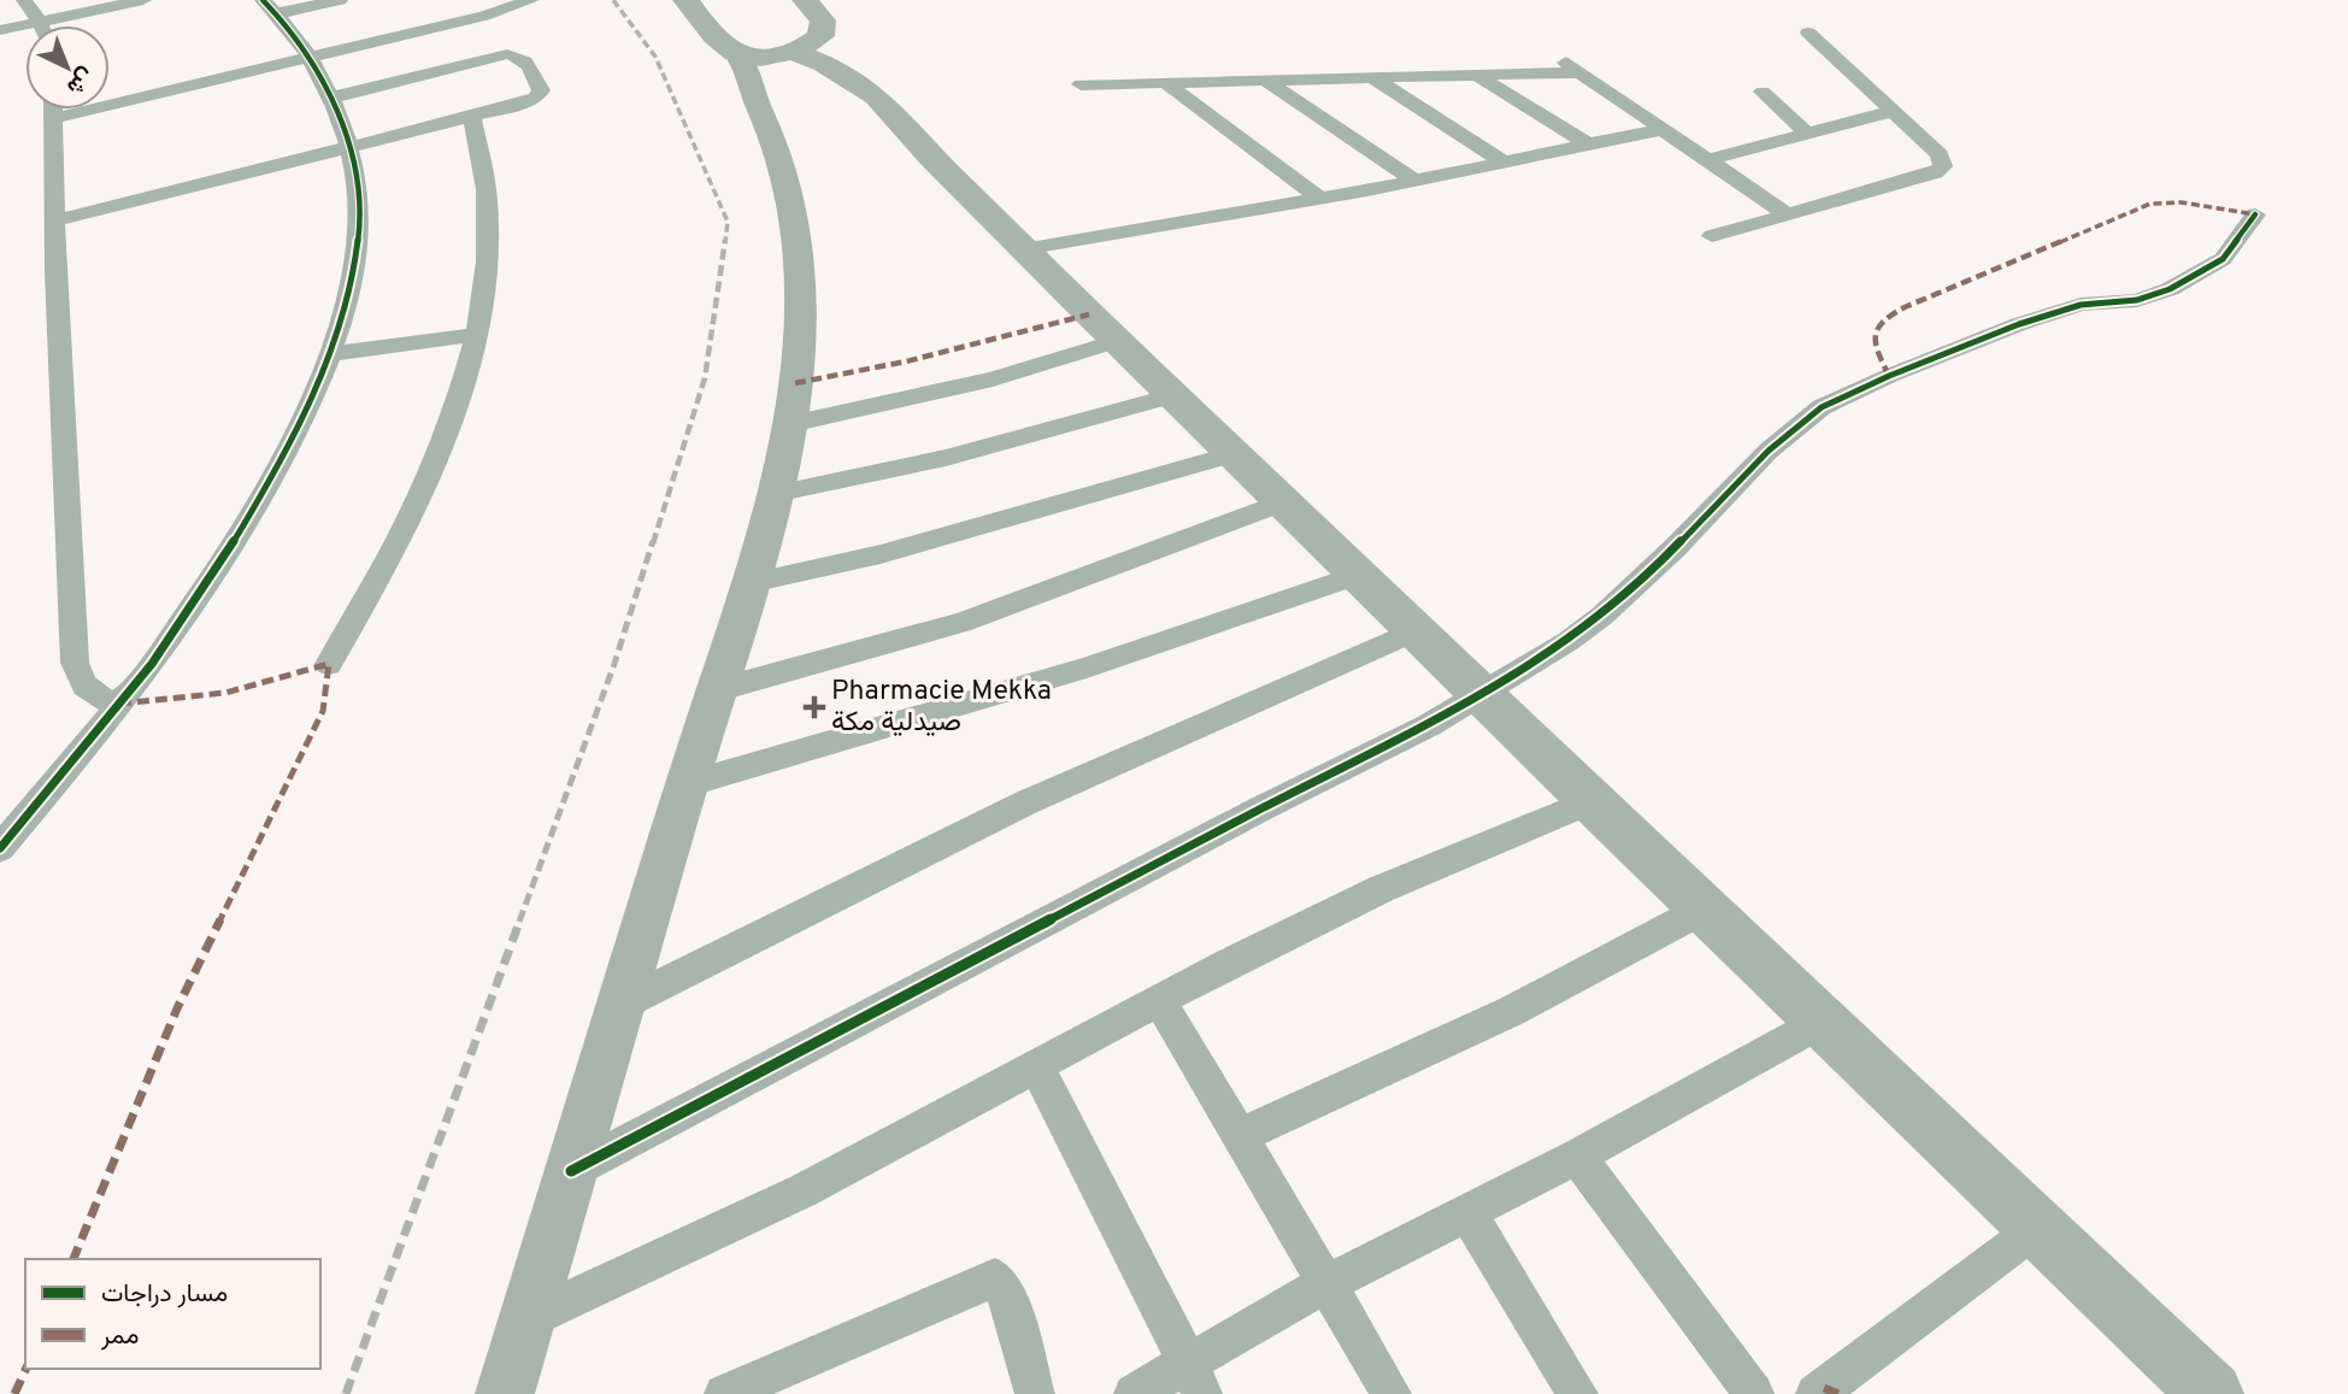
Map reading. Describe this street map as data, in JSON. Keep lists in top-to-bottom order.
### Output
{
  "places": {
    "health": ["Pharmacie Mekka صيدلية مكة"]
  },
  "legend": ["مسار دراجات", "ممر"],
  "north": "bottom right"
}
